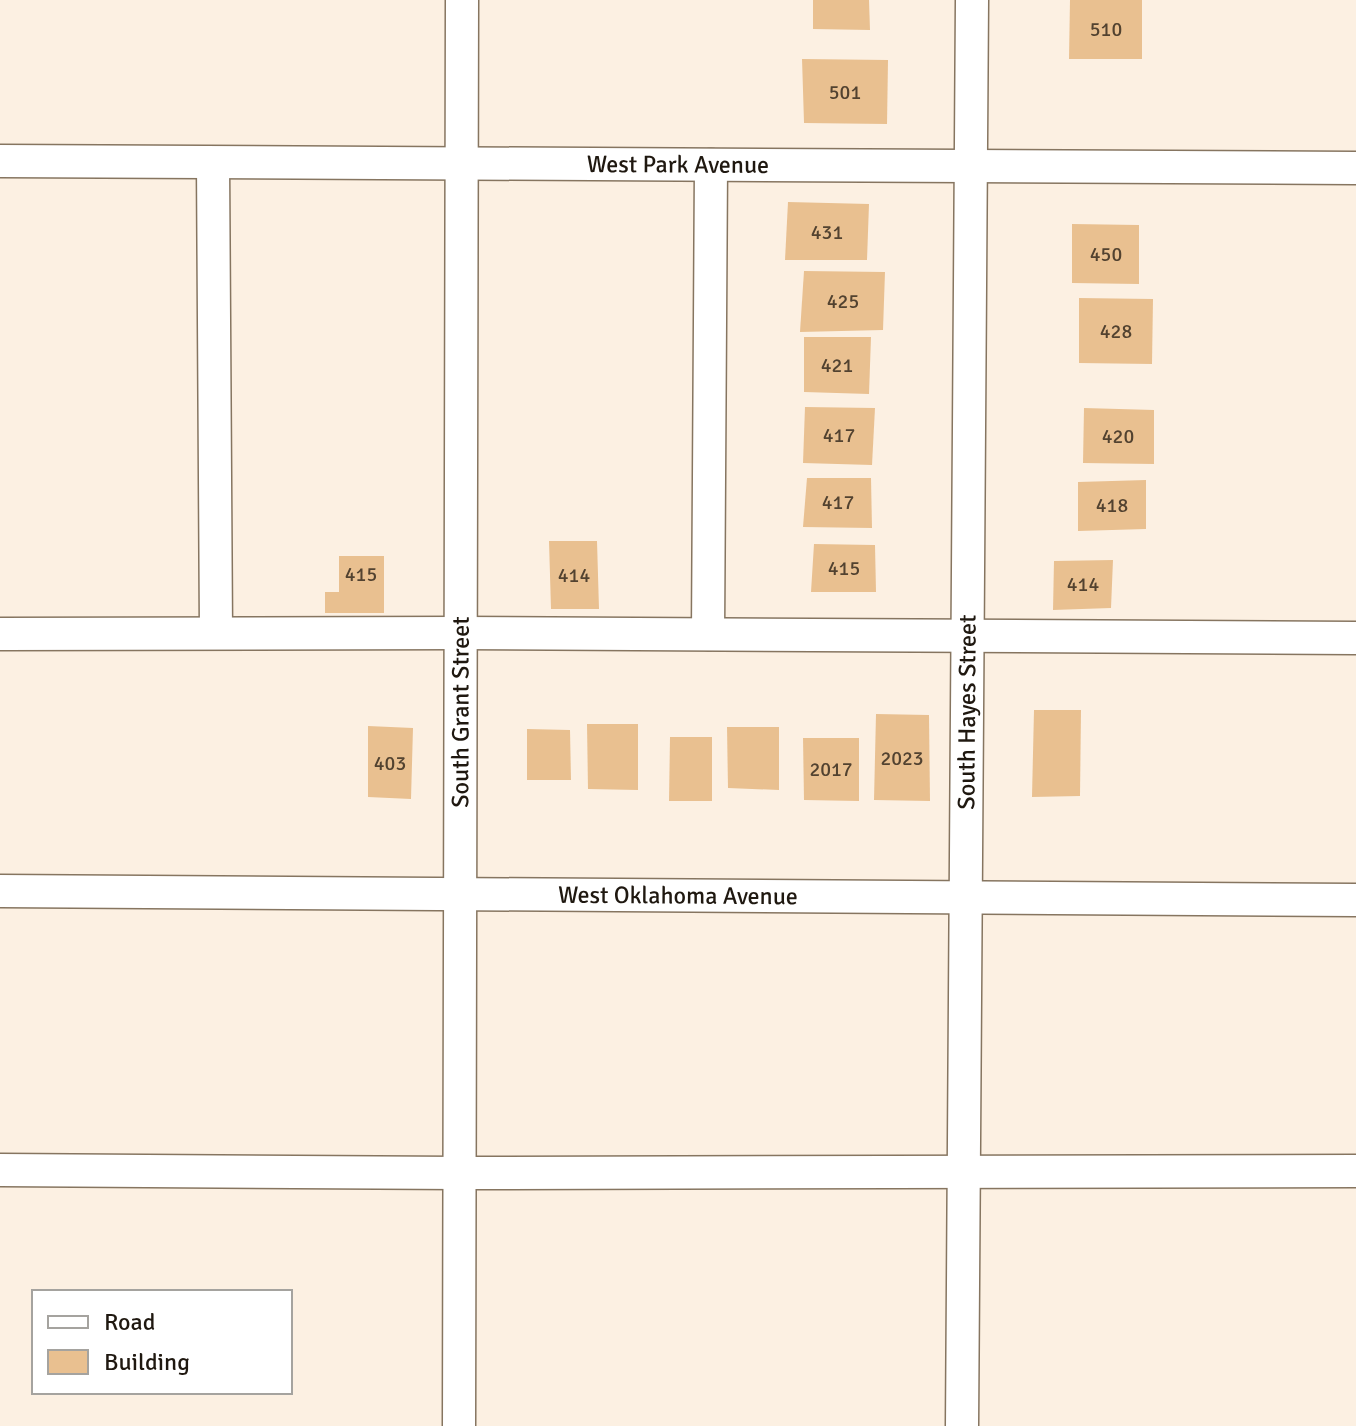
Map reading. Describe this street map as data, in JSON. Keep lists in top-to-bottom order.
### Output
{
  "streets": {
    "street": [
      "West Park Avenue",
      "South Grant Street",
      "South Hayes Street",
      "West Oklahoma Avenue"
    ]
  },
  "crossings": [
    ["West Park Avenue", "South Grant Street"],
    ["West Park Avenue", "South Hayes Street"],
    ["South Grant Street", "West Oklahoma Avenue"],
    ["South Hayes Street", "West Oklahoma Avenue"]
  ],
  "house_numbers": [
    "510",
    "501",
    "431",
    "450",
    "425",
    "428",
    "421",
    "417",
    "420",
    "417",
    "418",
    "415",
    "415",
    "414",
    "414",
    "2023",
    "403",
    "2017"
  ],
  "legend": ["Road", "Building"]
}
